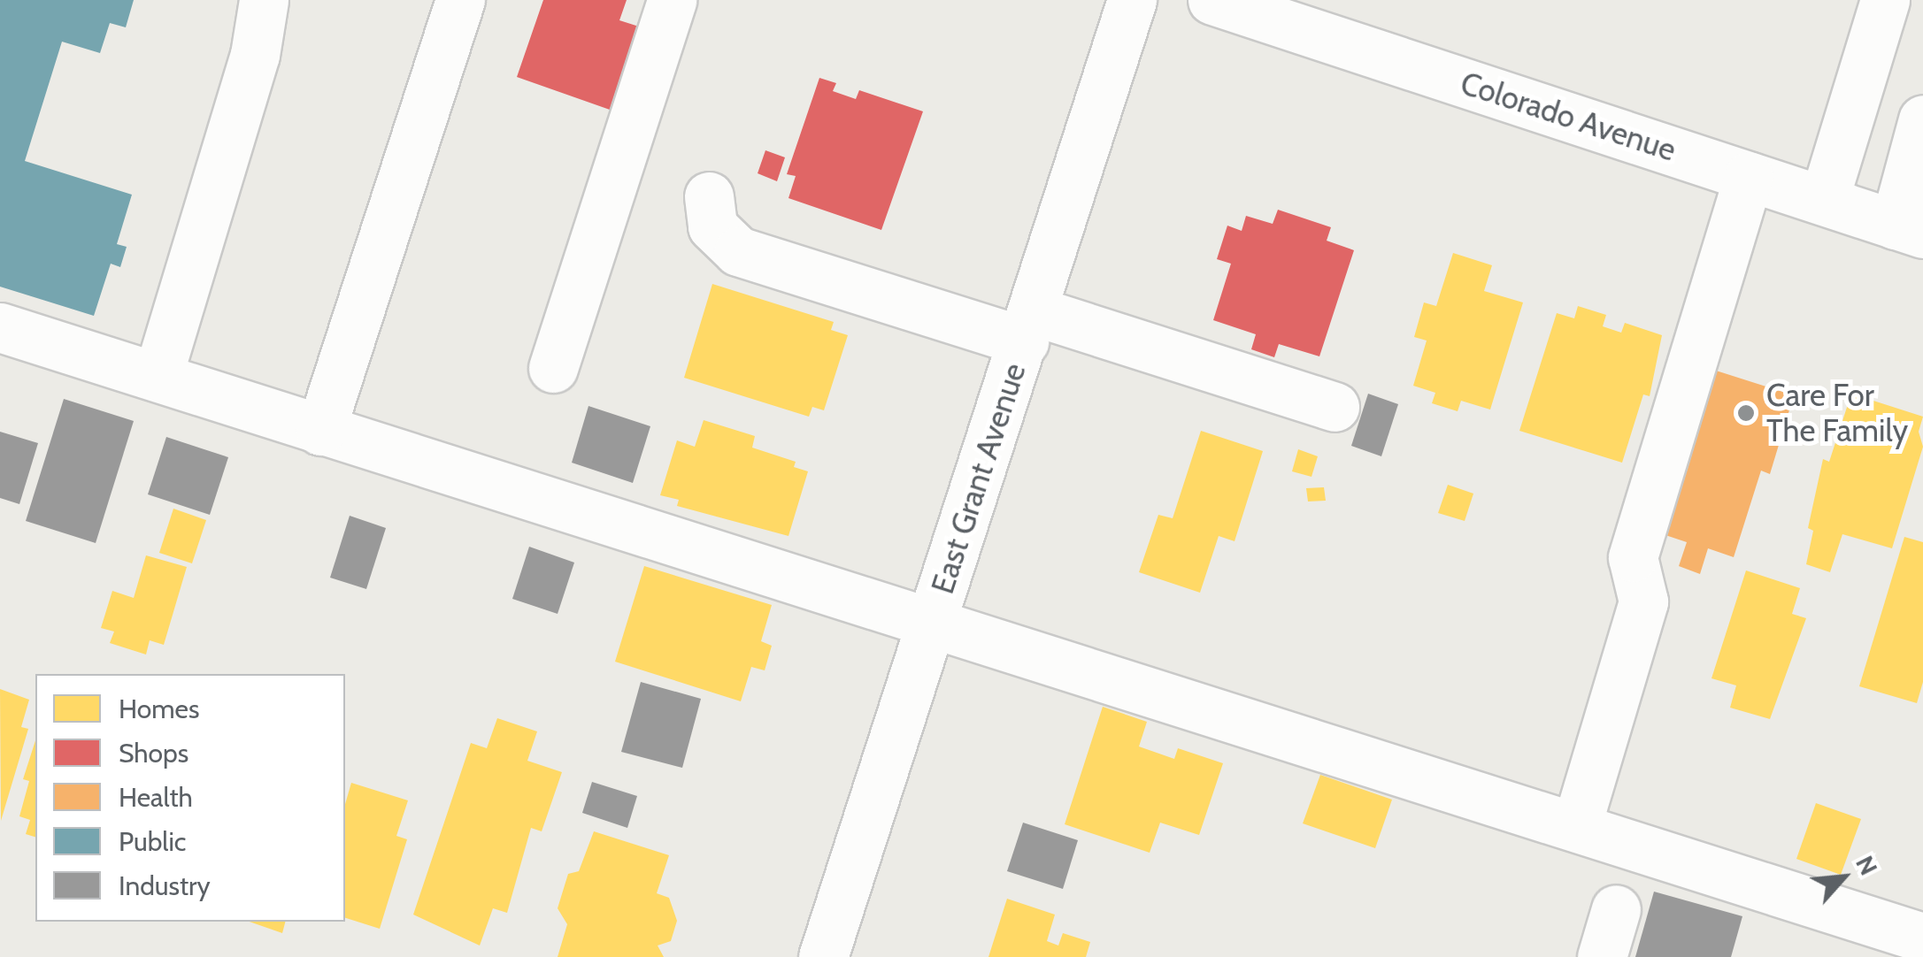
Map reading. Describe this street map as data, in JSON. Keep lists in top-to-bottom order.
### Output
{
  "streets": {
    "street": ["Colorado Avenue", "East Grant Avenue"]
  },
  "places": ["Care For The Family"],
  "legend": [
    "Homes",
    "Shops",
    "Health",
    "Public",
    "Industry"
  ],
  "north": "top right"
}
